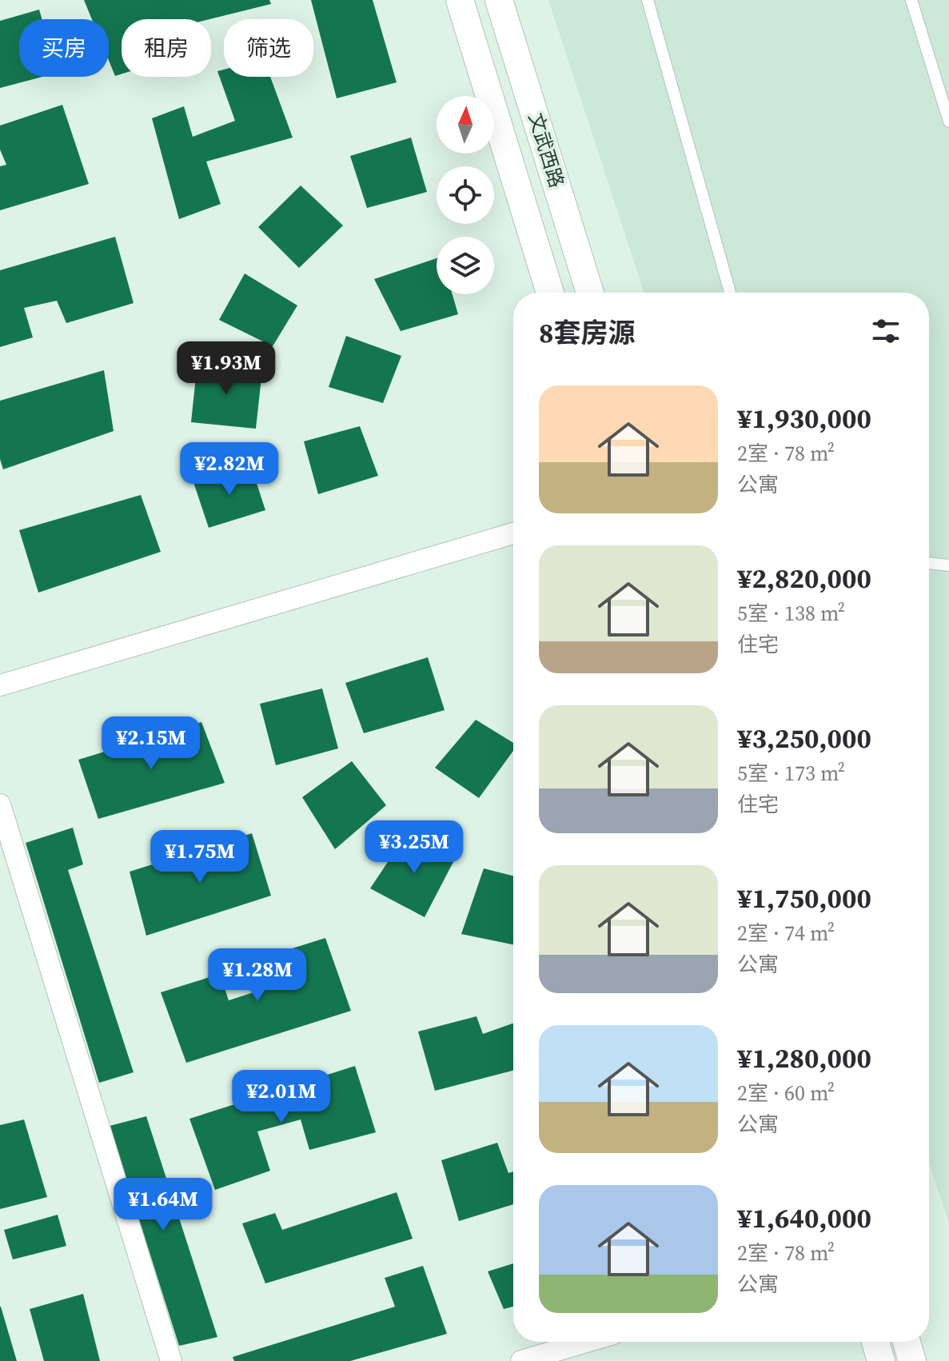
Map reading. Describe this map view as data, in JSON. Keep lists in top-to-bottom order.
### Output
{
  "streets": {
    "street": ["文武西路"]
  },
  "north": "top",
  "page": {
    "chip": ["买房", "租房", "筛选"],
    "heading": "8套房源",
    "price": [
      "¥1.93M",
      "¥2.82M",
      "¥2.15M",
      "¥3.25M",
      "¥1.75M",
      "¥1.28M",
      "¥2.01M",
      "¥1.64M"
    ],
    "list": [
      {
        "name": "¥1,930,000",
        "note": "2室 · 78 m² · 公寓"
      },
      {
        "name": "¥2,820,000",
        "note": "5室 · 138 m² · 住宅"
      },
      {
        "name": "¥3,250,000",
        "note": "5室 · 173 m² · 住宅"
      },
      {
        "name": "¥1,750,000",
        "note": "2室 · 74 m² · 公寓"
      },
      {
        "name": "¥1,280,000",
        "note": "2室 · 60 m² · 公寓"
      },
      {
        "name": "¥1,640,000",
        "note": "2室 · 78 m² · 公寓"
      }
    ]
  }
}
